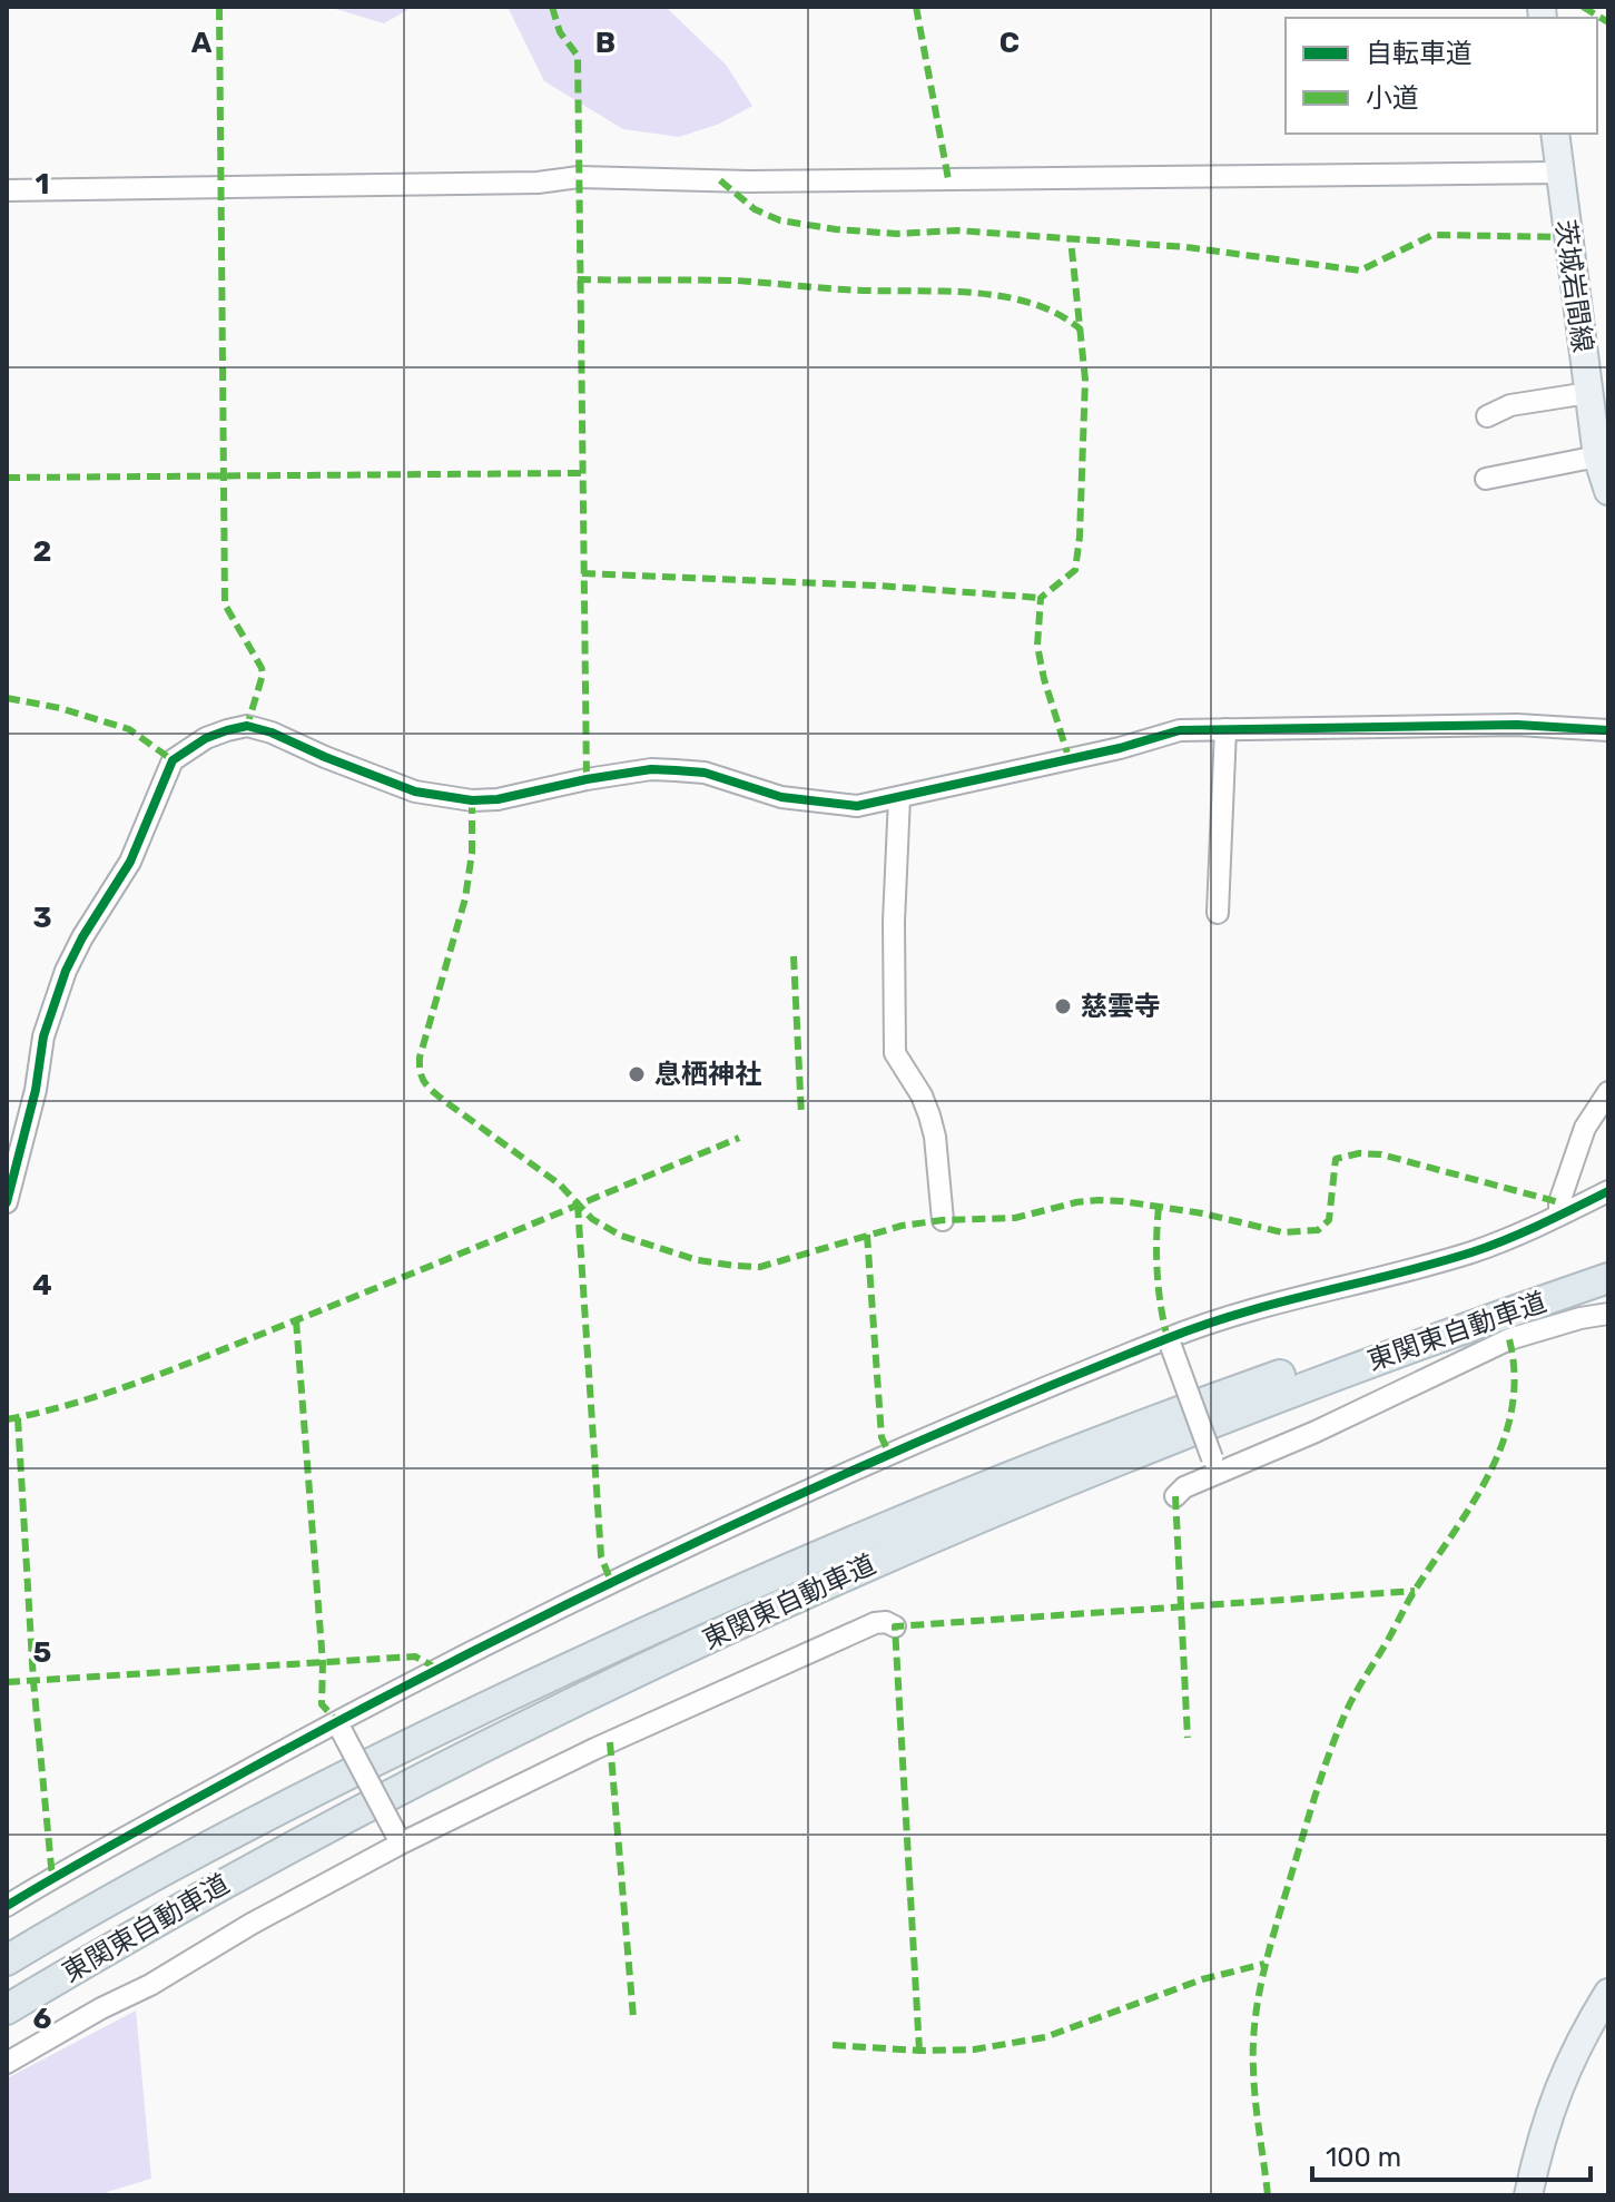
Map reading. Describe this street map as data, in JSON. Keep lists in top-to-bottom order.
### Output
{
  "streets": {
    "highway": ["東関東自動車道"],
    "main road": ["茨城岩間線"]
  },
  "places": ["慈雲寺", "息栖神社"],
  "legend": ["自転車道", "小道"],
  "scale_bar": "100 m",
  "grid": {
    "columns": ["A", "B", "C"],
    "rows": [
      "1",
      "2",
      "3",
      "4",
      "5",
      "6"
    ]
  }
}
